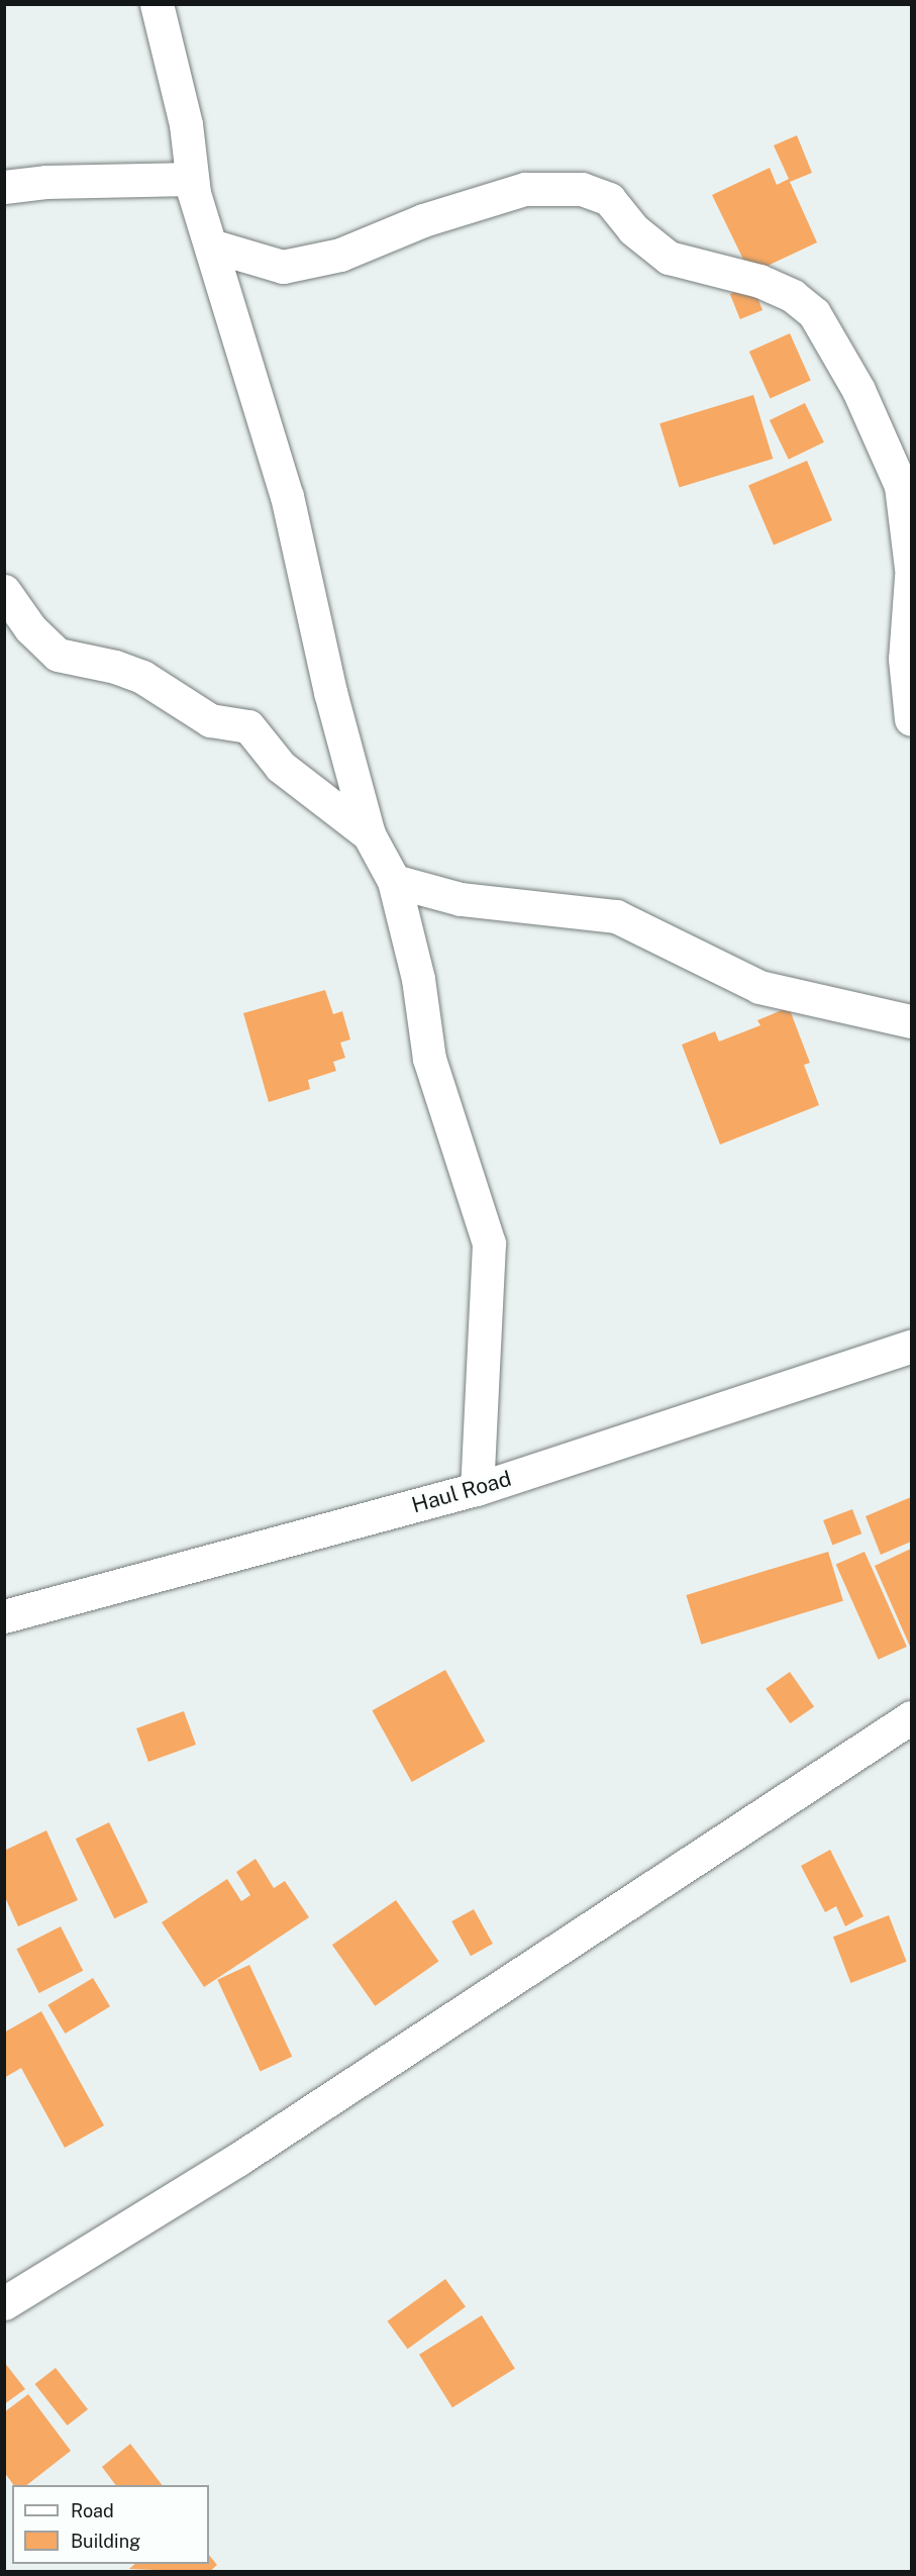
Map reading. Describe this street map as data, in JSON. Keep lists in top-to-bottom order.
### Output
{
  "streets": {
    "street": ["Haul Road"]
  },
  "legend": ["Road", "Building"]
}
